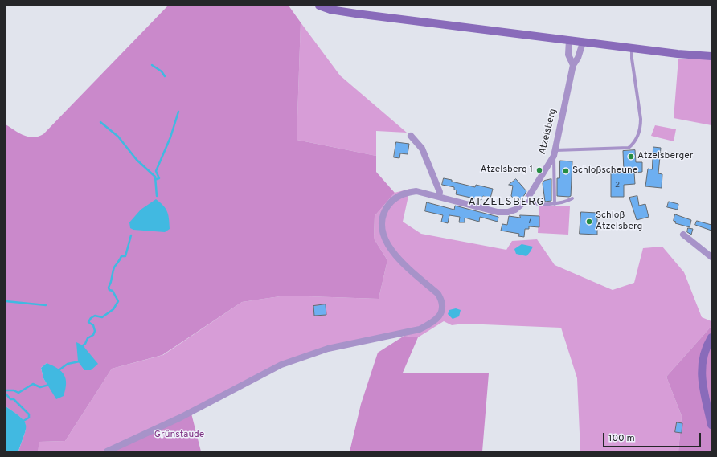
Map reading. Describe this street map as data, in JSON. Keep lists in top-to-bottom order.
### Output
{
  "streets": {
    "street": ["Atzelsberg"]
  },
  "districts": ["ATZELSBERG"],
  "parks": ["Grünstaude"],
  "places": [
    "Atzelsberger",
    "Atzelsberg 1",
    "Schloßscheune",
    "Schloß Atzelsberg"
  ],
  "house_numbers": ["2", "7"],
  "scale_bar": "100 m"
}
